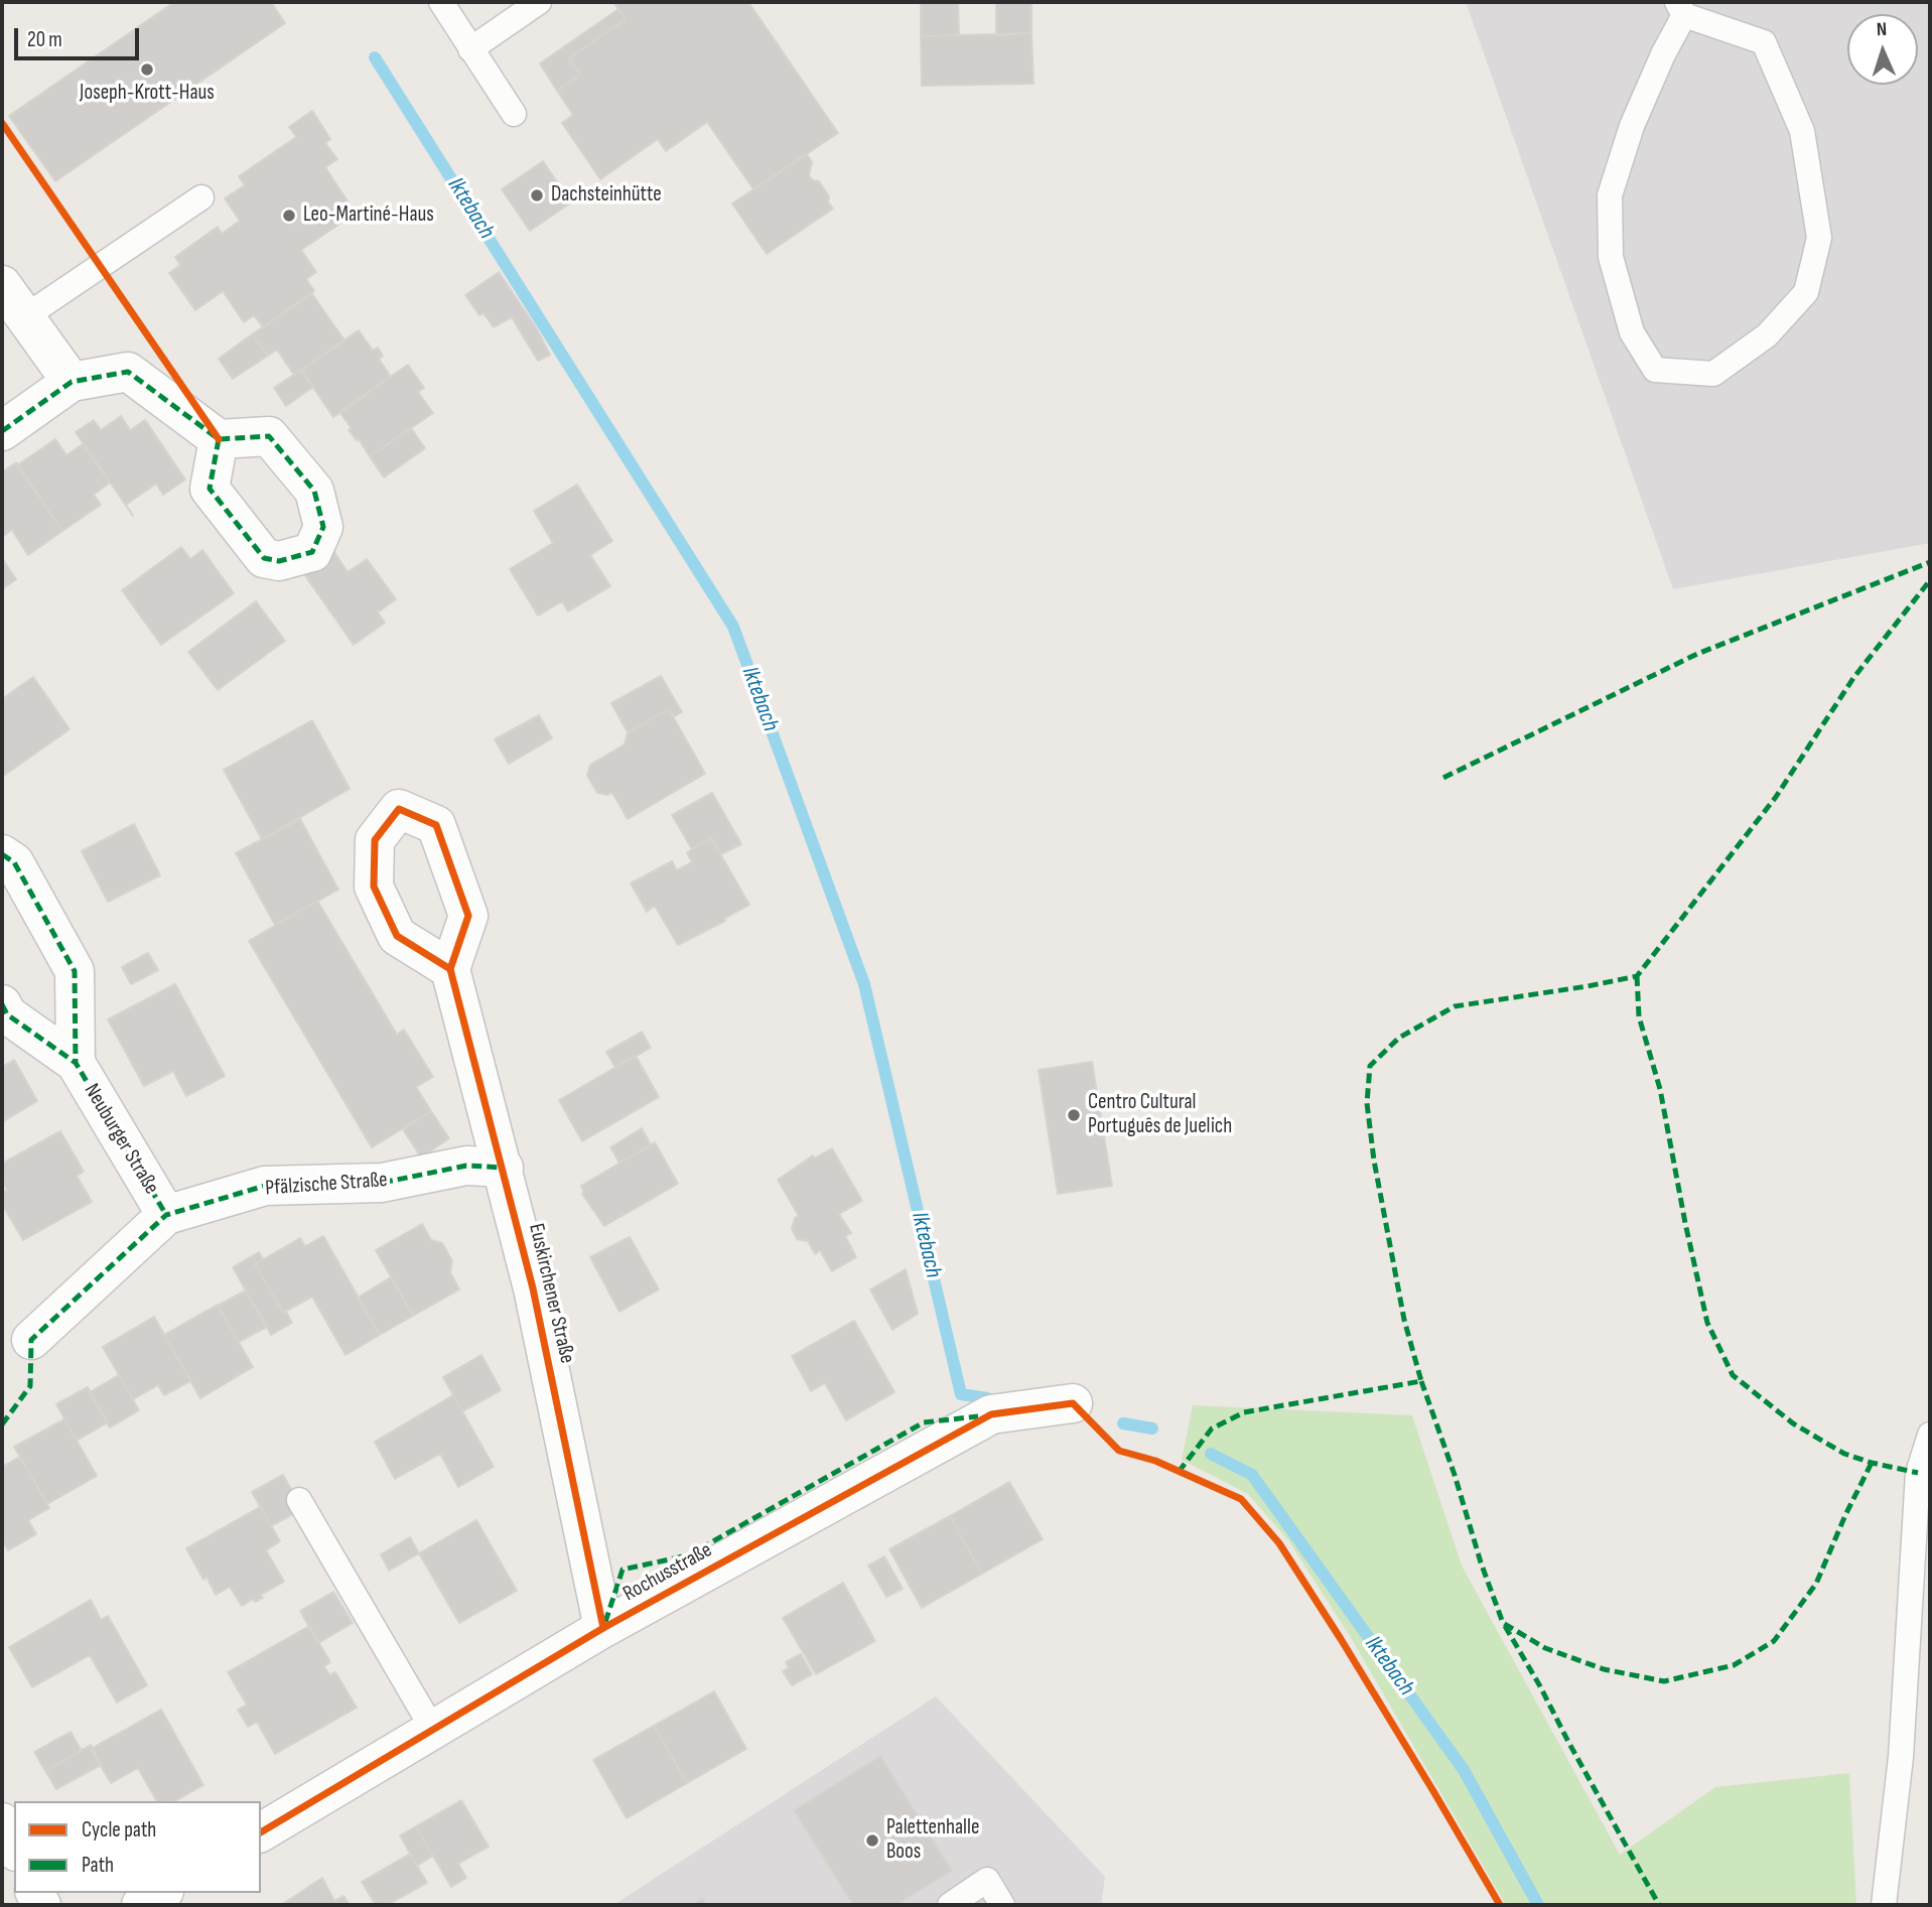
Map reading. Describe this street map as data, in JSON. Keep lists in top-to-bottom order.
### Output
{
  "streets": {
    "street": [
      "Neuburger Straße",
      "Pfälzische Straße",
      "Euskirchener Straße",
      "Rochusstraße"
    ]
  },
  "crossings": [
    ["Neuburger Straße", "Pfälzische Straße"],
    ["Pfälzische Straße", "Euskirchener Straße"],
    ["Euskirchener Straße", "Rochusstraße"]
  ],
  "water": ["Iktebach"],
  "places": [
    "Joseph-Krott-Haus",
    "Dachsteinhütte",
    "Leo-Martiné-Haus",
    "Centro Cultural Português de Juelich",
    "Palettenhalle Boos"
  ],
  "legend": ["Cycle path", "Path"],
  "scale_bar": "20 m",
  "north": "top"
}
